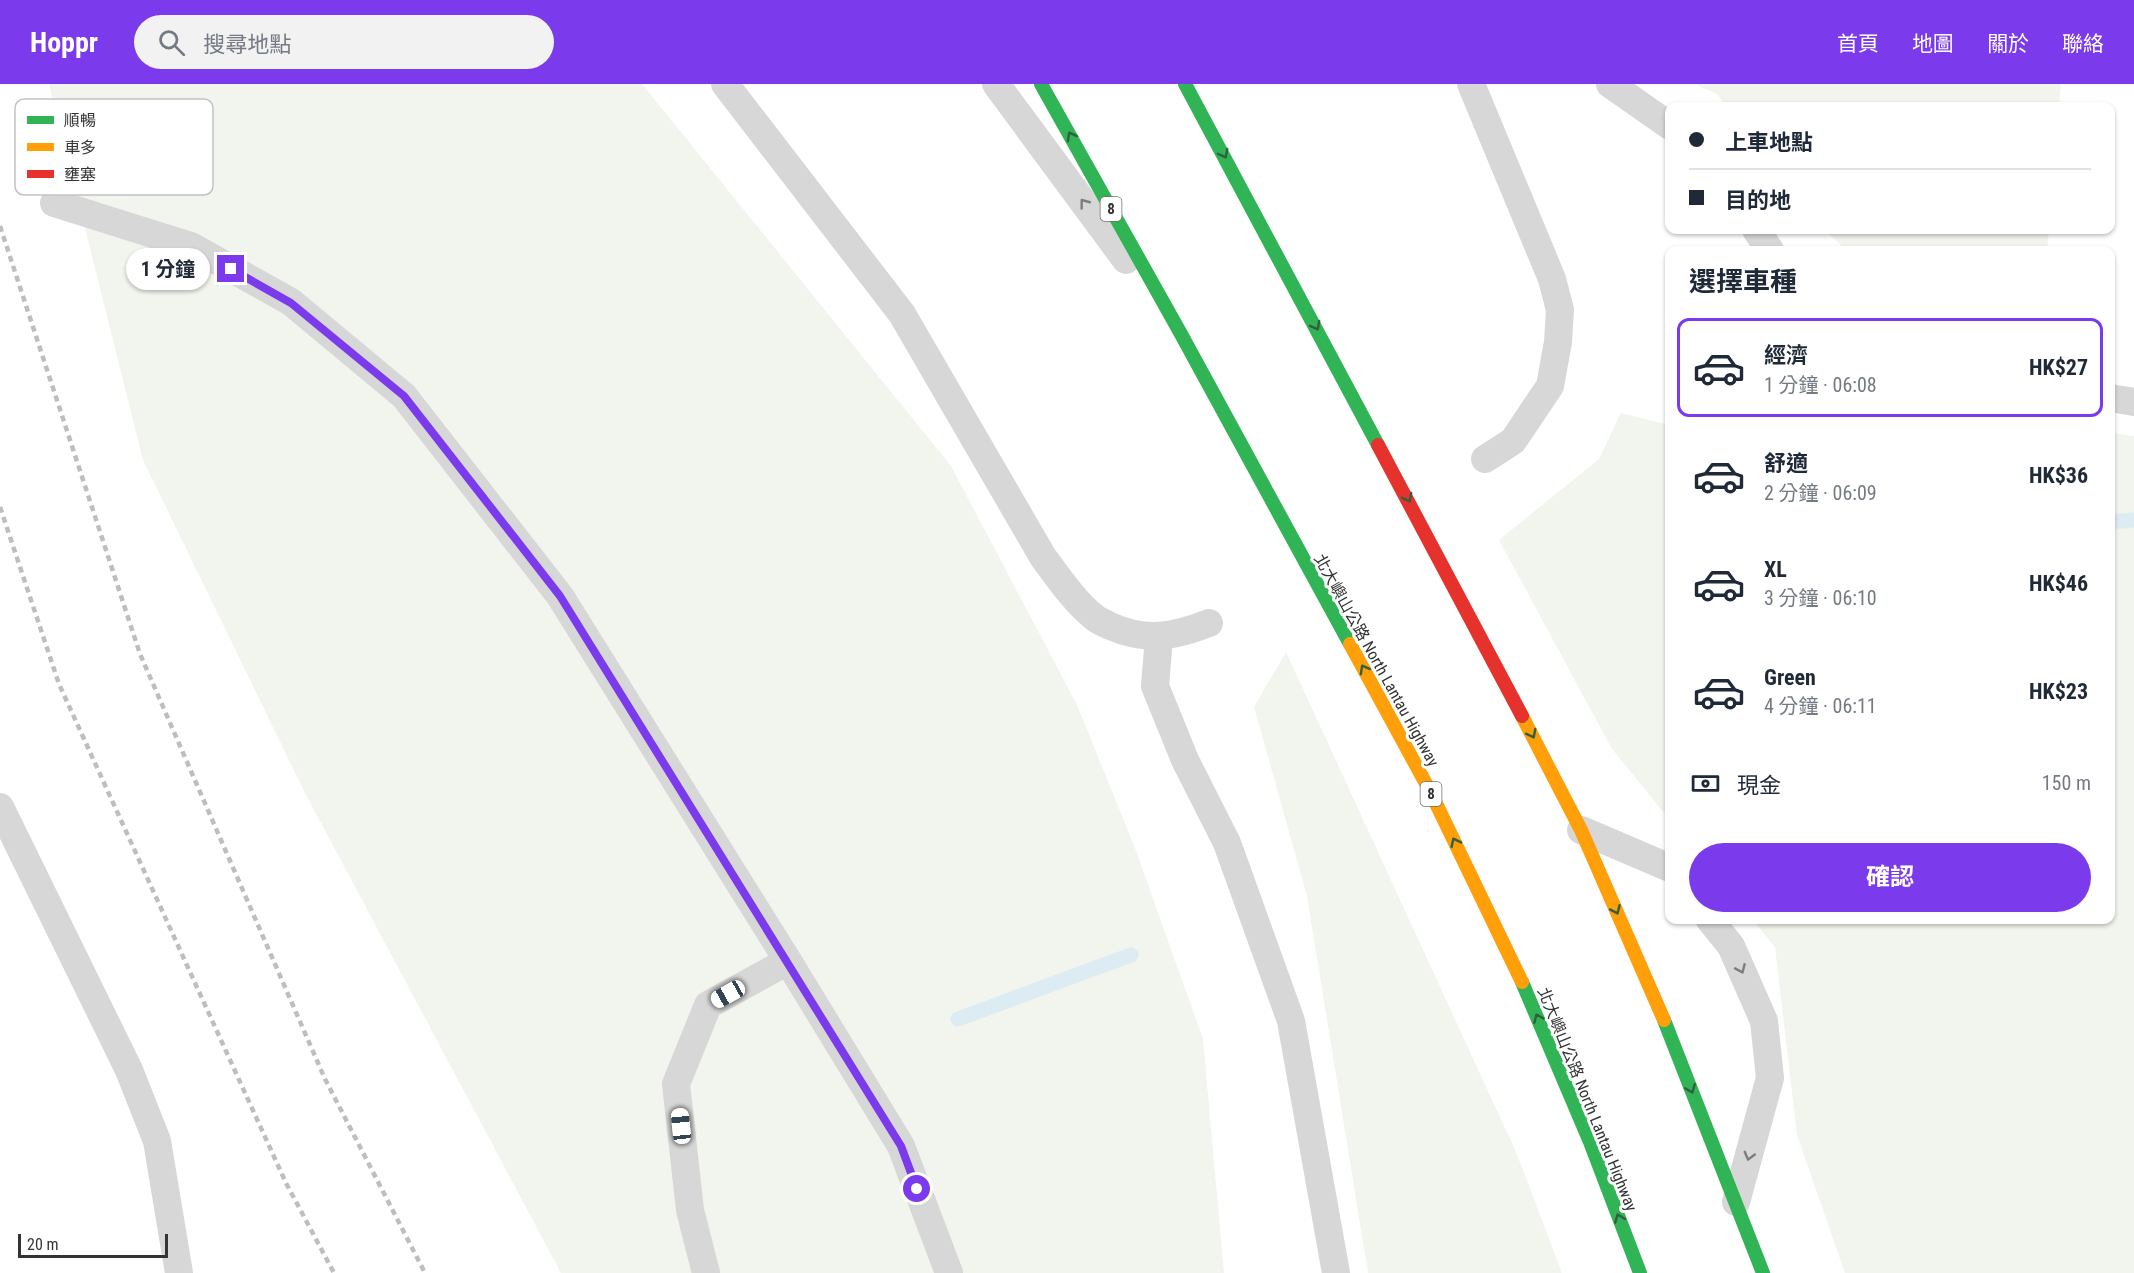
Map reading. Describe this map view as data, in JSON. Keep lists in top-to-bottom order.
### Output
{
  "streets": {
    "highway": ["8", "北大嶼山公路 North Lantau Highway"]
  },
  "legend": ["順暢", "車多", "壅塞"],
  "scale_bar": "20 m",
  "page": {
    "header": "Hoppr",
    "search": "搜尋地點",
    "nav": [
      "首頁",
      "地圖",
      "關於",
      "聯絡"
    ],
    "banner": ["上車地點", "目的地"],
    "heading": "選擇車種",
    "bubble": "1 分鐘",
    "list": [
      {
        "name": "經濟",
        "note": "1 分鐘 · 06:08",
        "value": "HK$27"
      },
      {
        "name": "舒適",
        "note": "2 分鐘 · 06:09",
        "value": "HK$36"
      },
      {
        "name": "XL",
        "note": "3 分鐘 · 06:10",
        "value": "HK$46"
      },
      {
        "name": "Green",
        "note": "4 分鐘 · 06:11",
        "value": "HK$23"
      }
    ],
    "pay": ["現金", "150 m"],
    "buttons": "確認",
    "scale": "20 m"
  }
}
